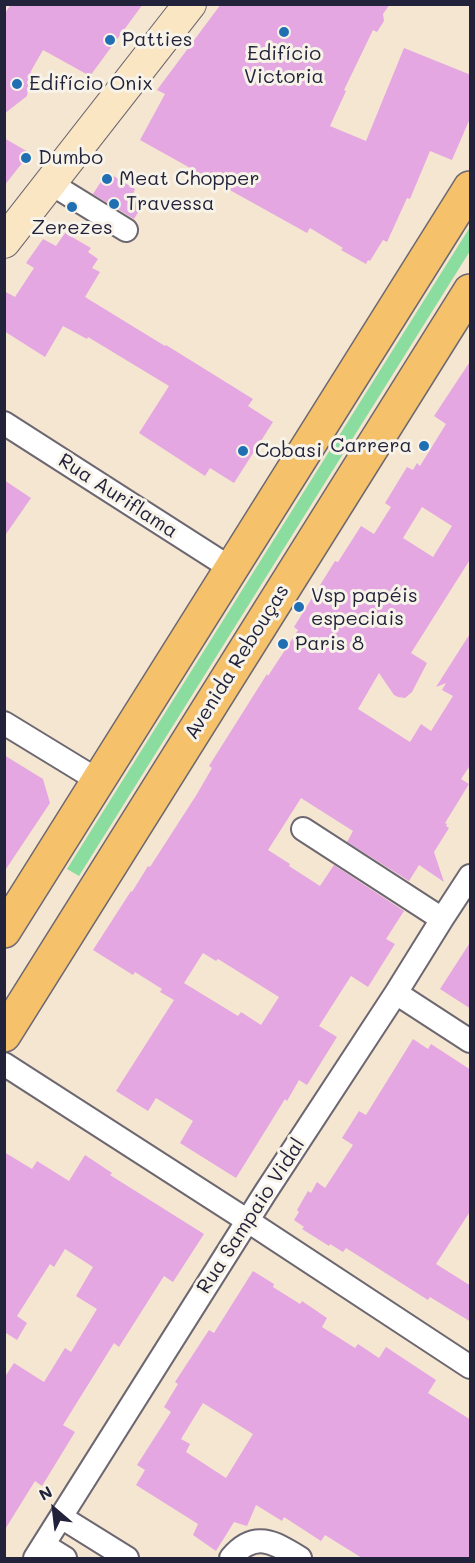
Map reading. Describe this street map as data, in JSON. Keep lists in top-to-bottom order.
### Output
{
  "streets": {
    "main road": ["Avenida Rebouças"],
    "street": ["Rua Auriflama", "Rua Sampaio Vidal"]
  },
  "places": [
    "Edifício Victoria",
    "Patties",
    "Edifício Onix",
    "Dumbo",
    "Meat Chopper",
    "Travessa",
    "Zerezes",
    "Carrera",
    "Cobasi",
    "Vsp papéis especiais",
    "Paris 8"
  ],
  "north": "top left"
}
